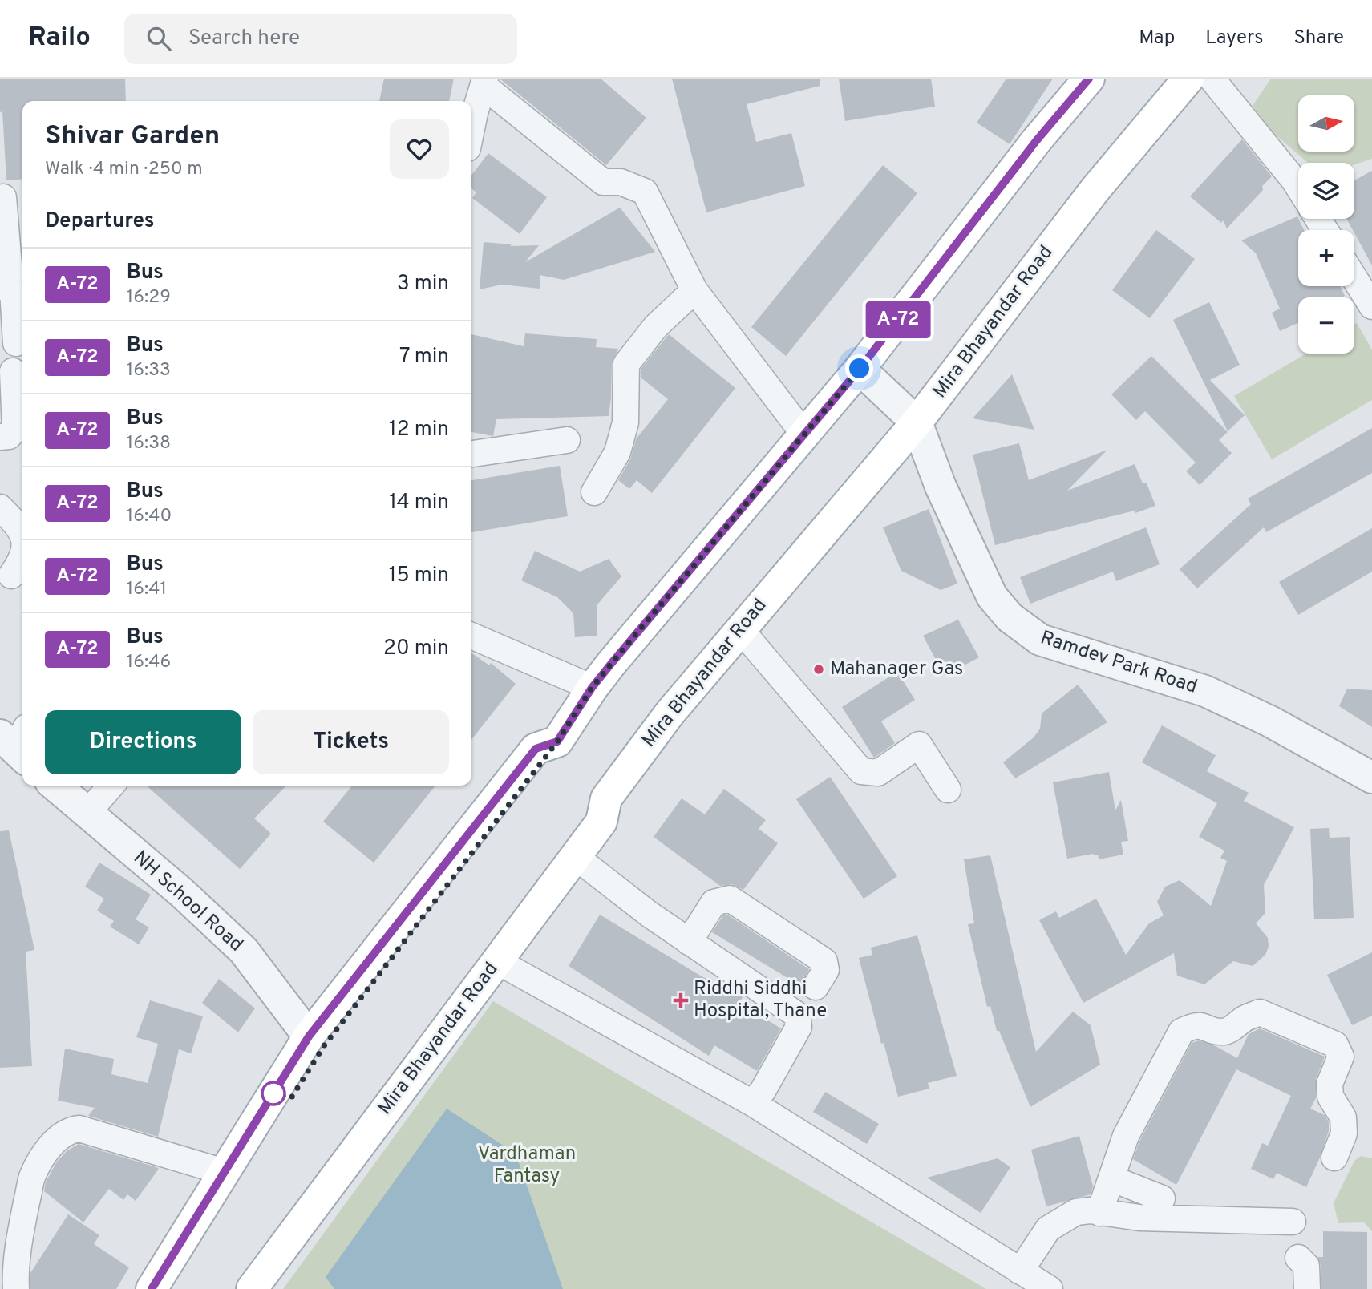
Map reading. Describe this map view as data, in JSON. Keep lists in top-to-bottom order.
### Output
{
  "streets": {
    "main road": ["Mira Bhayandar Road"],
    "street": ["Ramdev Park Road", "NH School Road"]
  },
  "crossings": [
    ["Mira Bhayandar Road", "Ramdev Park Road"]
  ],
  "parks": ["Vardhaman Fantasy"],
  "places": {
    "other": ["Mahanager Gas"],
    "health": ["Riddhi Siddhi Hospital, Thane"]
  },
  "lines": ["bus line A-72"],
  "north": "right",
  "page": {
    "header": "Railo",
    "search": "Search here",
    "nav": ["Map", "Layers", "Share"],
    "on_map": "A-72",
    "map_buttons": ["+", "−"],
    "heading": [
      ["Shivar Garden", "Walk · 4 min · 250 m"],
      "Departures"
    ],
    "list": [
      {
        "mark": "A-72",
        "name": "Bus",
        "note": "16:29",
        "value": "3 min"
      },
      {
        "mark": "A-72",
        "name": "Bus",
        "note": "16:33",
        "value": "7 min"
      },
      {
        "mark": "A-72",
        "name": "Bus",
        "note": "16:38",
        "value": "12 min"
      },
      {
        "mark": "A-72",
        "name": "Bus",
        "note": "16:40",
        "value": "14 min"
      },
      {
        "mark": "A-72",
        "name": "Bus",
        "note": "16:41",
        "value": "15 min"
      },
      {
        "mark": "A-72",
        "name": "Bus",
        "note": "16:46",
        "value": "20 min"
      }
    ],
    "buttons": ["Directions", "Tickets"]
  }
}
